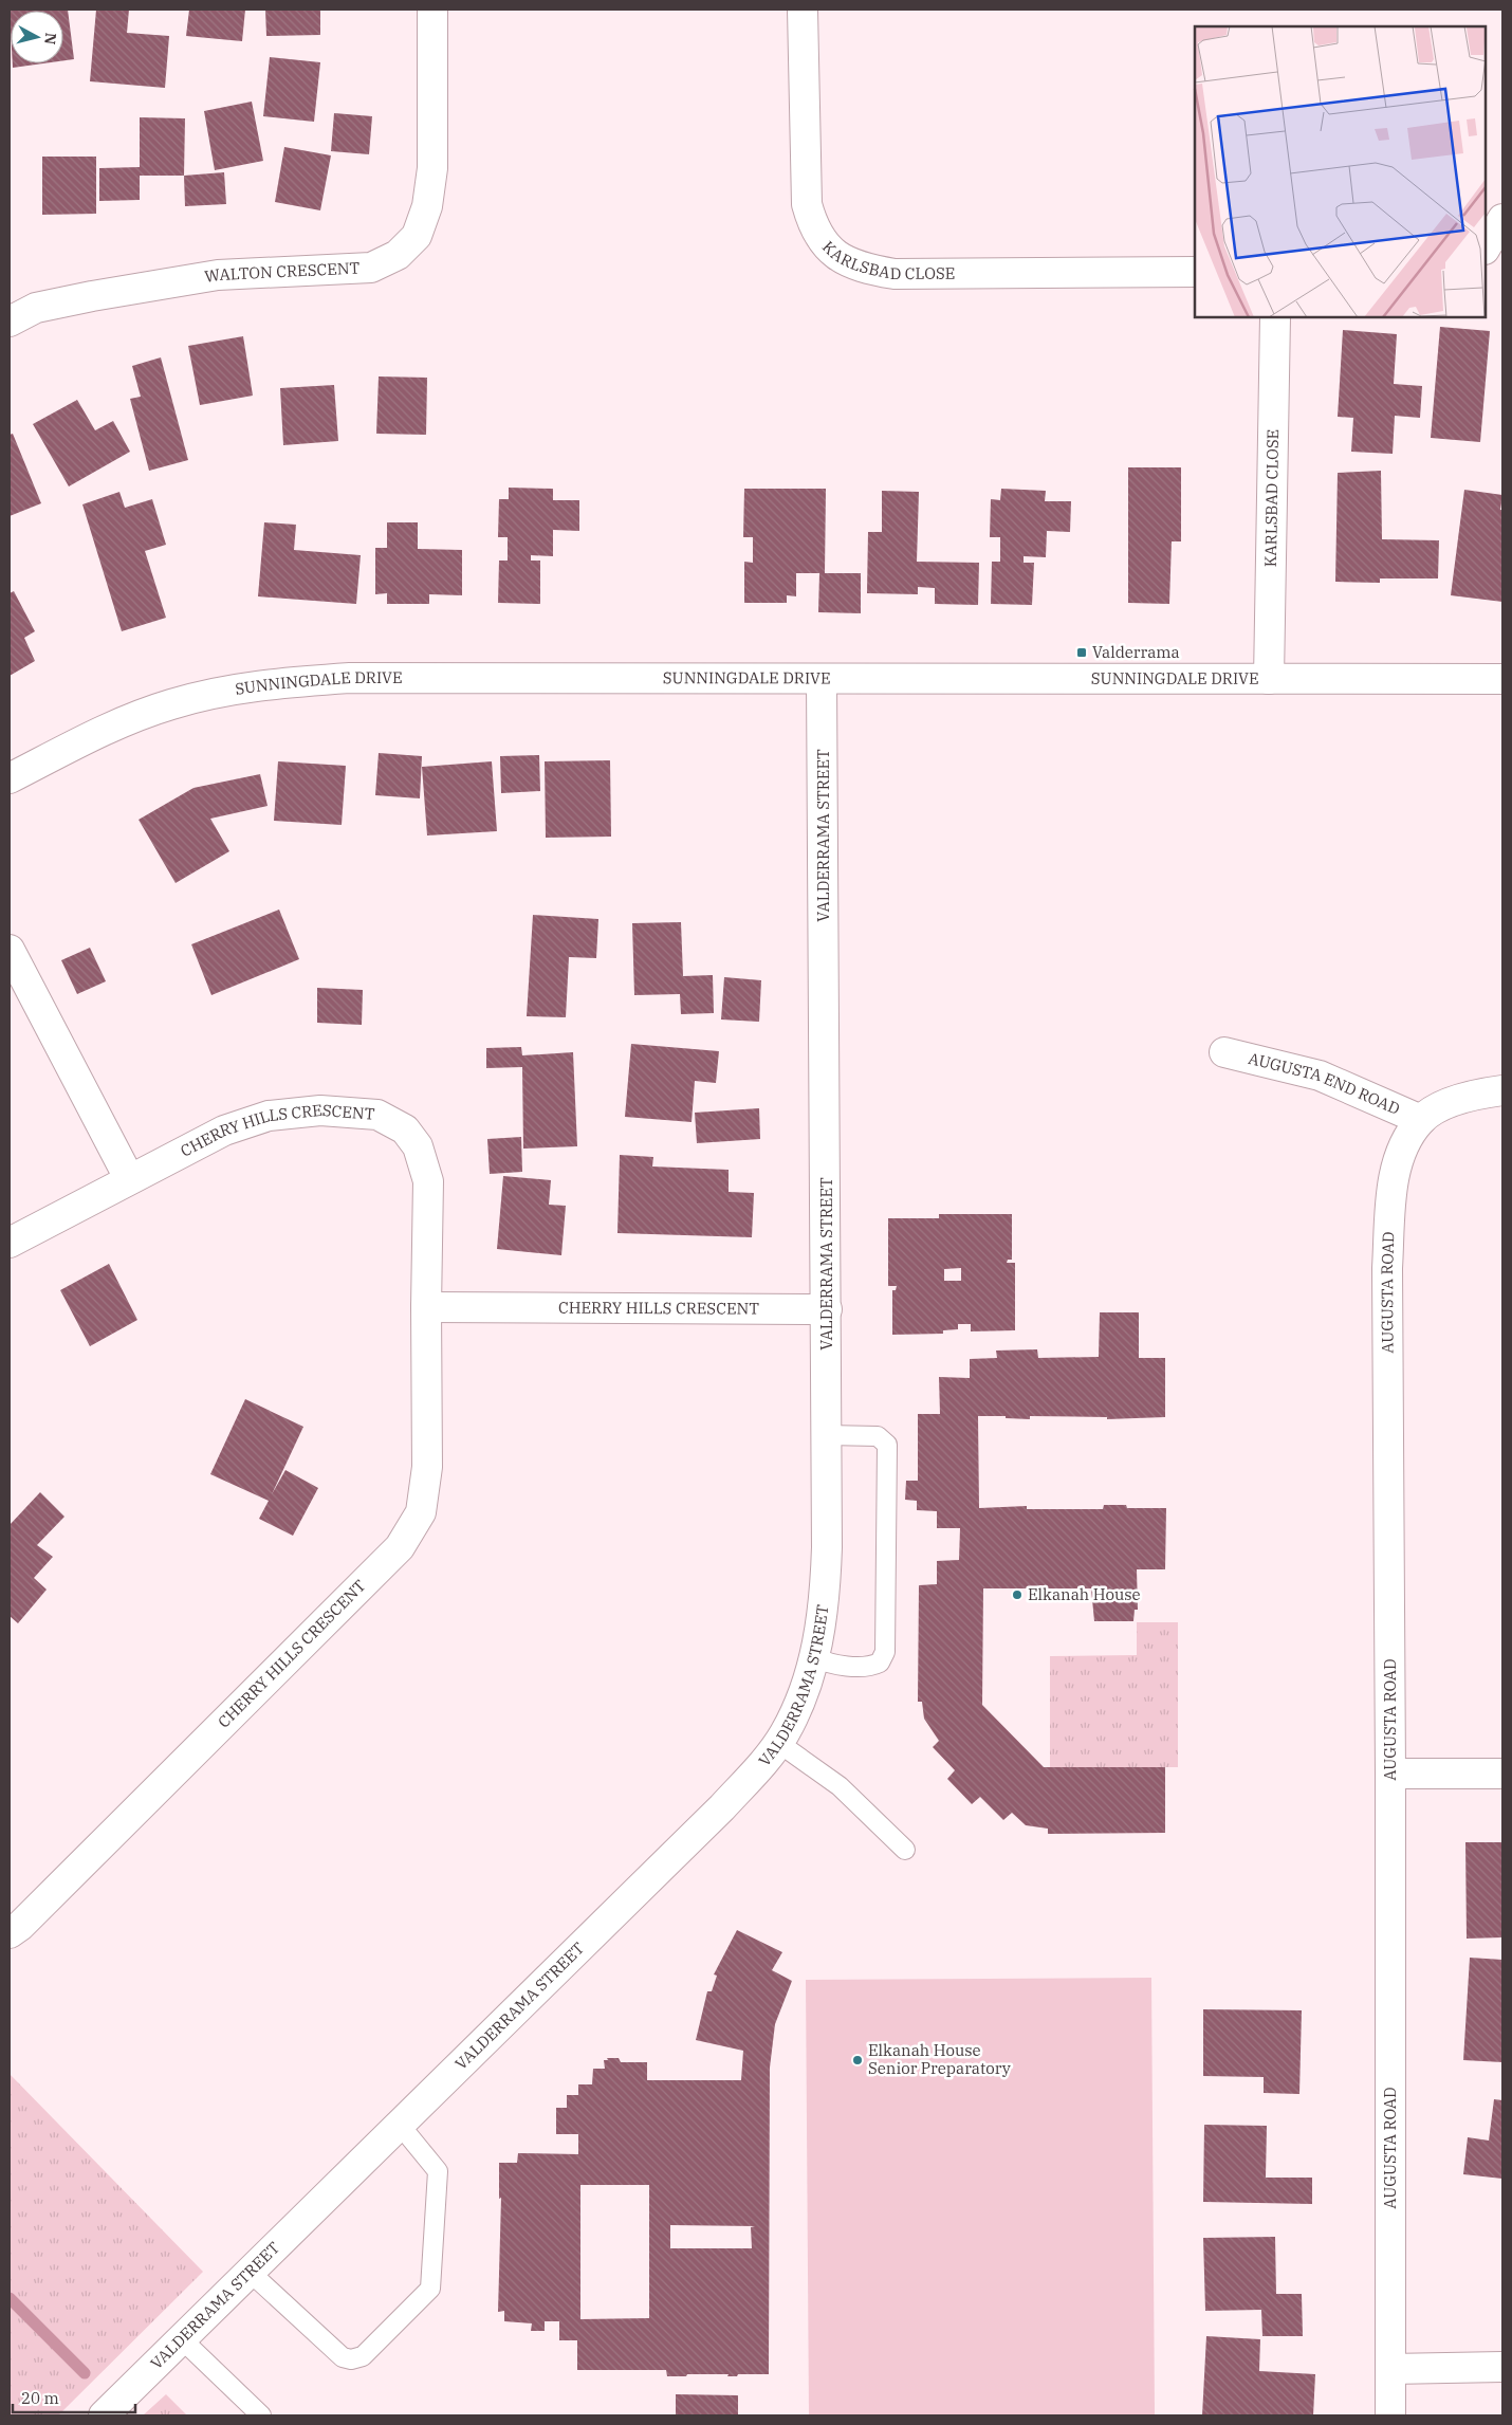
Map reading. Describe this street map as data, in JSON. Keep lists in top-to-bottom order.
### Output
{
  "streets": {
    "street": [
      "KARLSBAD CLOSE",
      "WALTON CRESCENT",
      "SUNNINGDALE DRIVE",
      "VALDERRAMA STREET",
      "AUGUSTA END ROAD",
      "CHERRY HILLS CRESCENT",
      "AUGUSTA ROAD"
    ]
  },
  "crossings": [
    ["KARLSBAD CLOSE", "SUNNINGDALE DRIVE"],
    ["SUNNINGDALE DRIVE", "VALDERRAMA STREET"],
    ["VALDERRAMA STREET", "CHERRY HILLS CRESCENT"],
    ["AUGUSTA END ROAD", "AUGUSTA ROAD"]
  ],
  "places": {
    "transit": ["Valderrama"],
    "other": ["Elkanah House", "Elkanah House Senior Preparatory"]
  },
  "scale_bar": "20 m",
  "north": "right"
}
